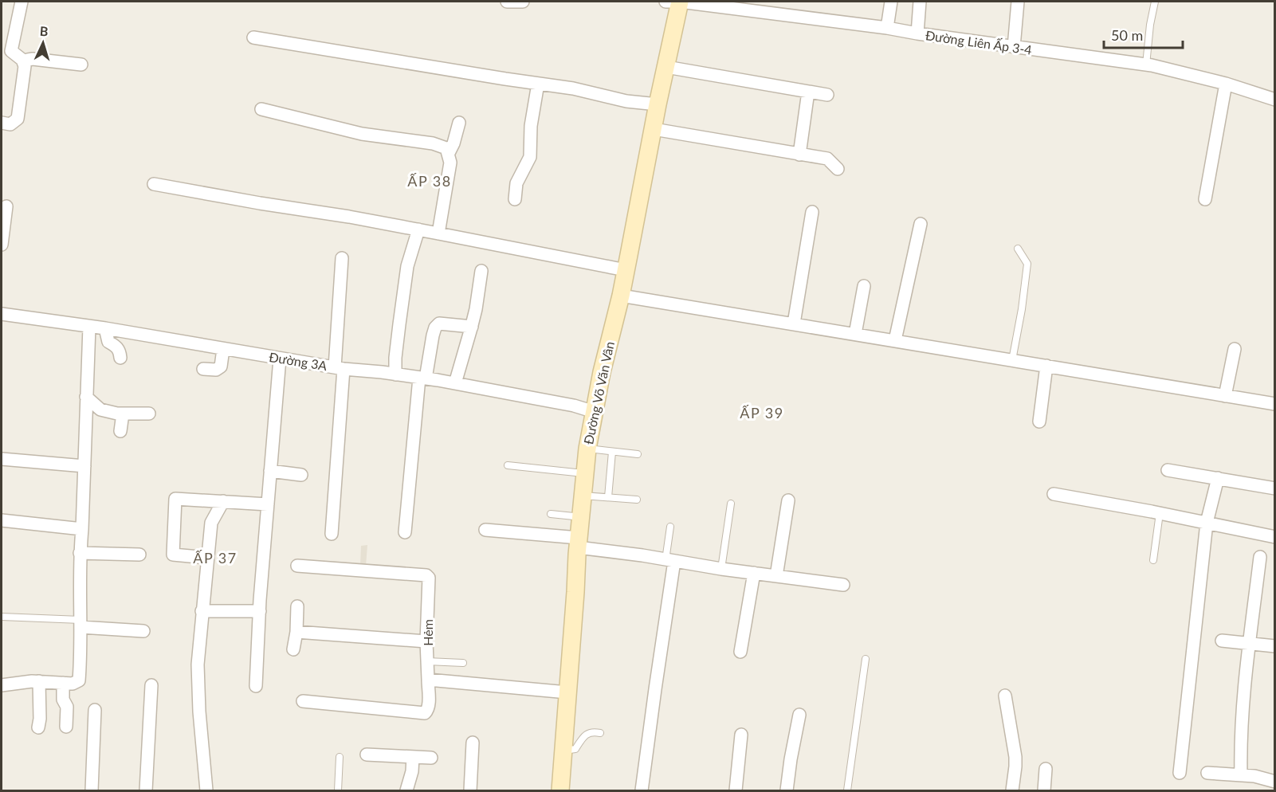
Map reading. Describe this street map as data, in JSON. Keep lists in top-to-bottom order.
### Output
{
  "streets": {
    "street": [
      "Đường Liên Ấp 3-4",
      "Đường 3A",
      "Đường Võ Văn Vân",
      "Hẻm"
    ]
  },
  "crossings": [
    ["Đường Liên Ấp 3-4", "Đường Võ Văn Vân"],
    ["Đường 3A", "Đường Võ Văn Vân"]
  ],
  "districts": ["ẤP 38", "ẤP 39", "ẤP 37"],
  "scale_bar": "50 m",
  "north": "top"
}
